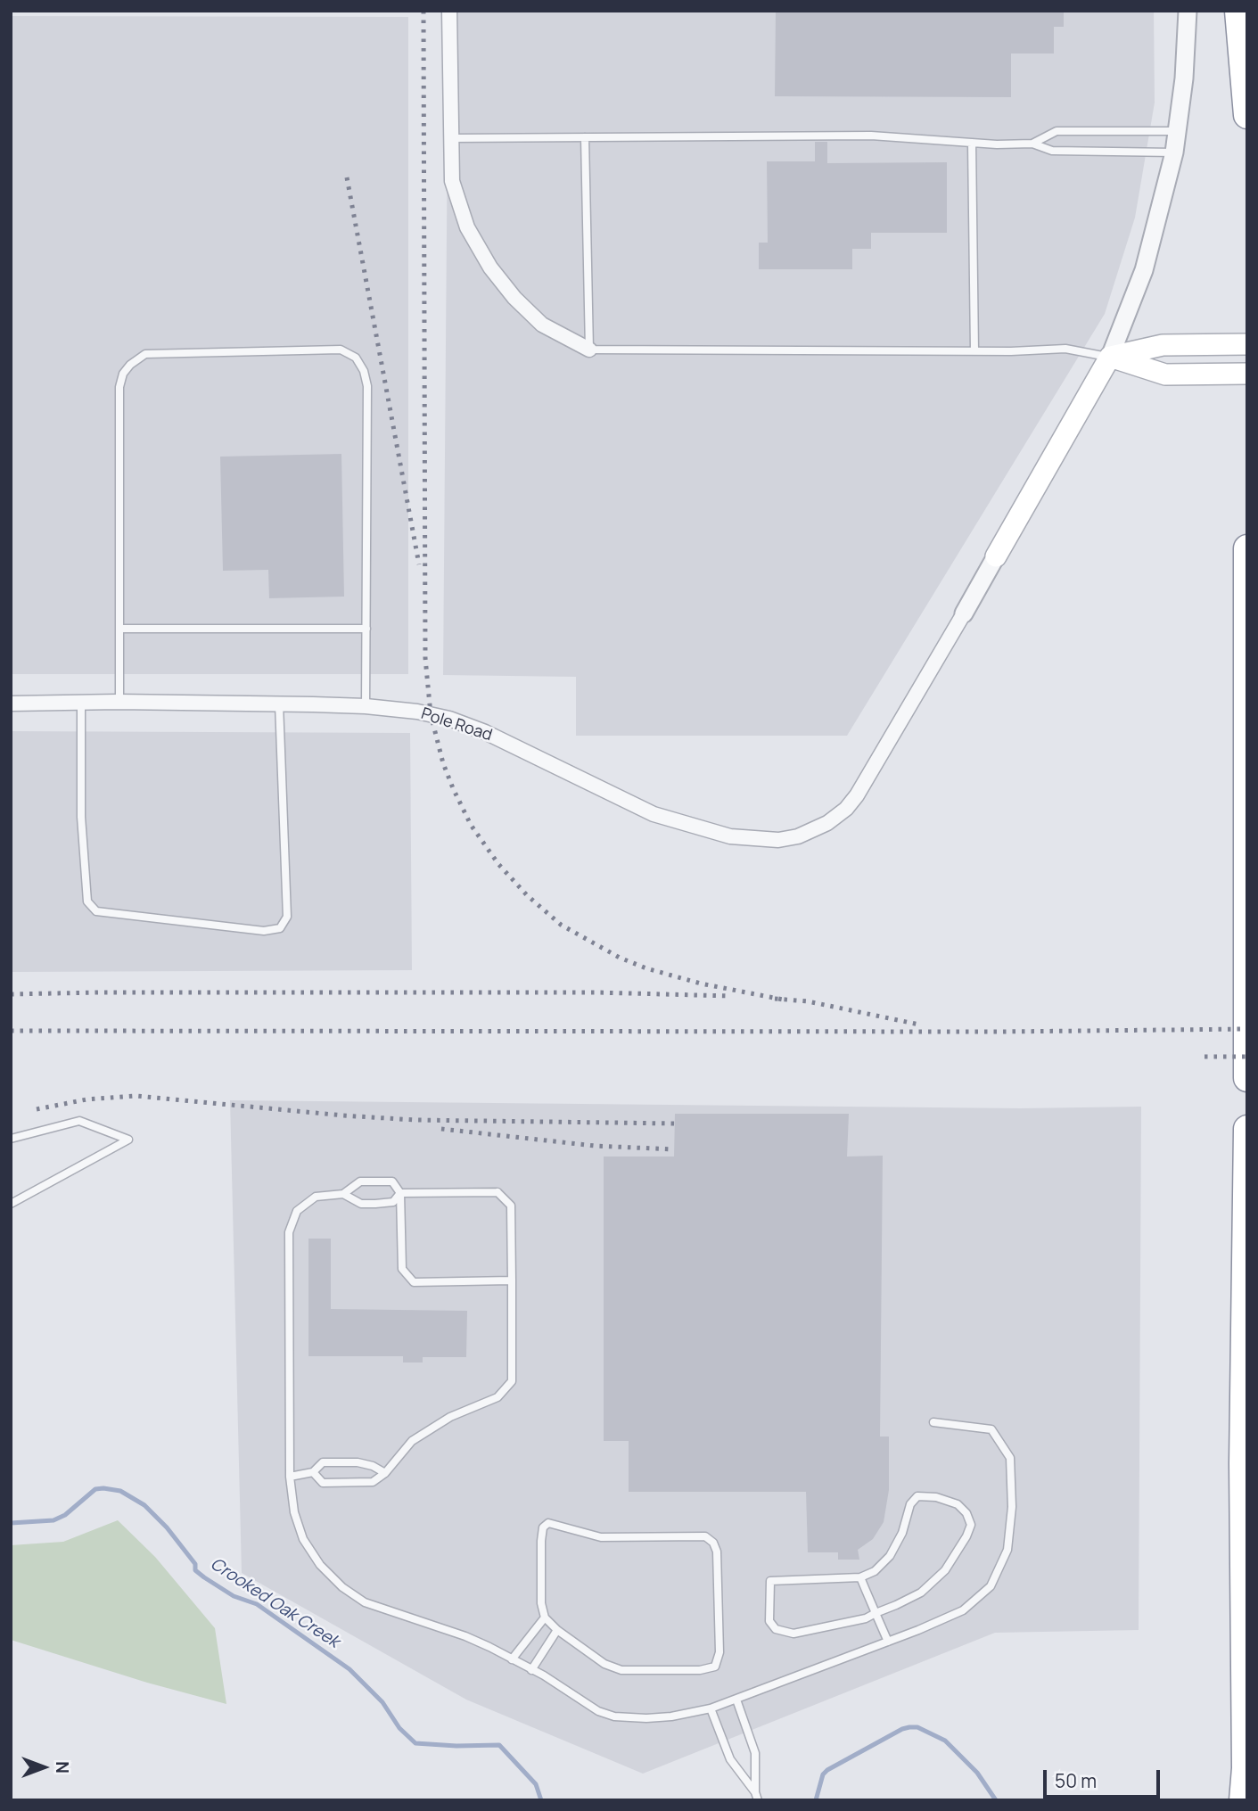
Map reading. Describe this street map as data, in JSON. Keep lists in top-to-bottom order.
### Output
{
  "streets": {
    "street": ["Pole Road"]
  },
  "water": ["Crooked Oak Creek"],
  "scale_bar": "50 m",
  "north": "right"
}
